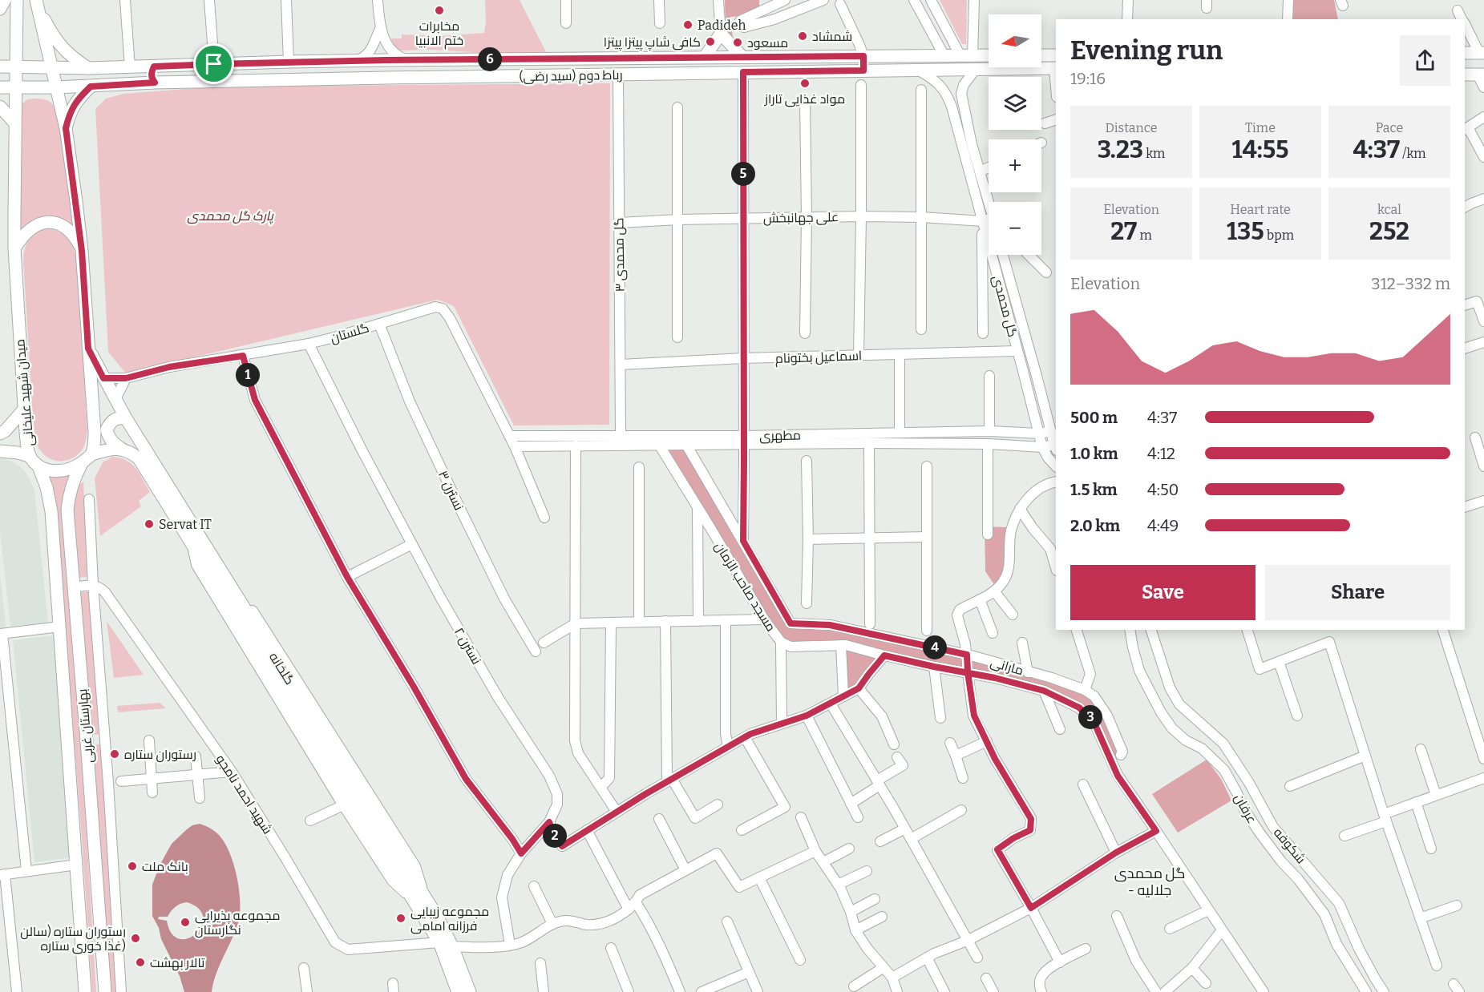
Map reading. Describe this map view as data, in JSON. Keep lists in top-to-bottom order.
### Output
{
  "streets": {
    "main road": [
      "رباط دوم (سید رضی)",
      "میدان شهید علیخانی",
      "گلخانه",
      "بهارستان غربی"
    ],
    "street": [
      "علی جهانبخش",
      "گل محمدی ۳",
      "گل محمدی",
      "گلستان",
      "اسماعیل بختونام",
      "مطهری",
      "نسترن ۳",
      "مسجد صاحب الزمان",
      "نسترن ۲",
      "مارانی",
      "شهید احمد نامجو",
      "عرفان",
      "شکوفه"
    ]
  },
  "crossings": [
    ["رباط دوم (سید رضی)", "گل محمدی ۳"],
    ["رباط دوم (سید رضی)", "گل محمدی"],
    ["علی جهانبخش", "گل محمدی ۳"],
    ["علی جهانبخش", "گل محمدی"],
    ["گل محمدی ۳", "اسماعیل بختونام"],
    ["گل محمدی ۳", "مطهری"],
    ["گل محمدی", "اسماعیل بختونام"],
    ["گل محمدی", "مطهری"],
    ["گلستان", "مطهری"],
    ["گلستان", "نسترن ۳"],
    ["گلستان", "نسترن ۲"],
    ["گلستان", "گلخانه"],
    ["میدان شهید علیخانی", "بهارستان غربی"],
    ["مطهری", "مسجد صاحب الزمان"],
    ["مطهری", "مارانی"],
    ["گلخانه", "شهید احمد نامجو"],
    ["بهارستان غربی", "شهید احمد نامجو"]
  ],
  "districts": ["گل محمدی - جلالیه"],
  "parks": ["پارک گل محمدی"],
  "places": [
    "مخابرات ختم الانبیا",
    "Padideh",
    "شمشاد",
    "کافی شاپ پیتزا پیتزا",
    "مسعود",
    "مواد غذایی تاراز",
    "Servat IT",
    "رستوران ستاره",
    "بانک ملت",
    "مجموعه زیبایی فرزانه امامی",
    "مجموعه پذیرایی نگارستان",
    "رستوران ستاره (سالن غذا خوری ستاره)",
    "تالار بهشت"
  ],
  "north": "left",
  "page": {
    "map_buttons": ["+", "−"],
    "heading": ["Evening run", "19:16"],
    "pins": [
      "6",
      "5",
      "1",
      "4",
      "3",
      "2"
    ],
    "stats": [
      ["Distance", "3.23 km"],
      ["Time", "14:55"],
      ["Pace", "4:37 /km"],
      ["Elevation", "27 m"],
      ["Heart rate", "135 bpm"],
      ["kcal", "252"]
    ],
    "chart": ["Elevation", "312–332 m"],
    "list": [
      {
        "name": "500 m",
        "note": "4:37"
      },
      {
        "name": "1.0 km",
        "note": "4:12"
      },
      {
        "name": "1.5 km",
        "note": "4:50"
      },
      {
        "name": "2.0 km",
        "note": "4:49"
      }
    ],
    "buttons": ["Save", "Share"]
  }
}
